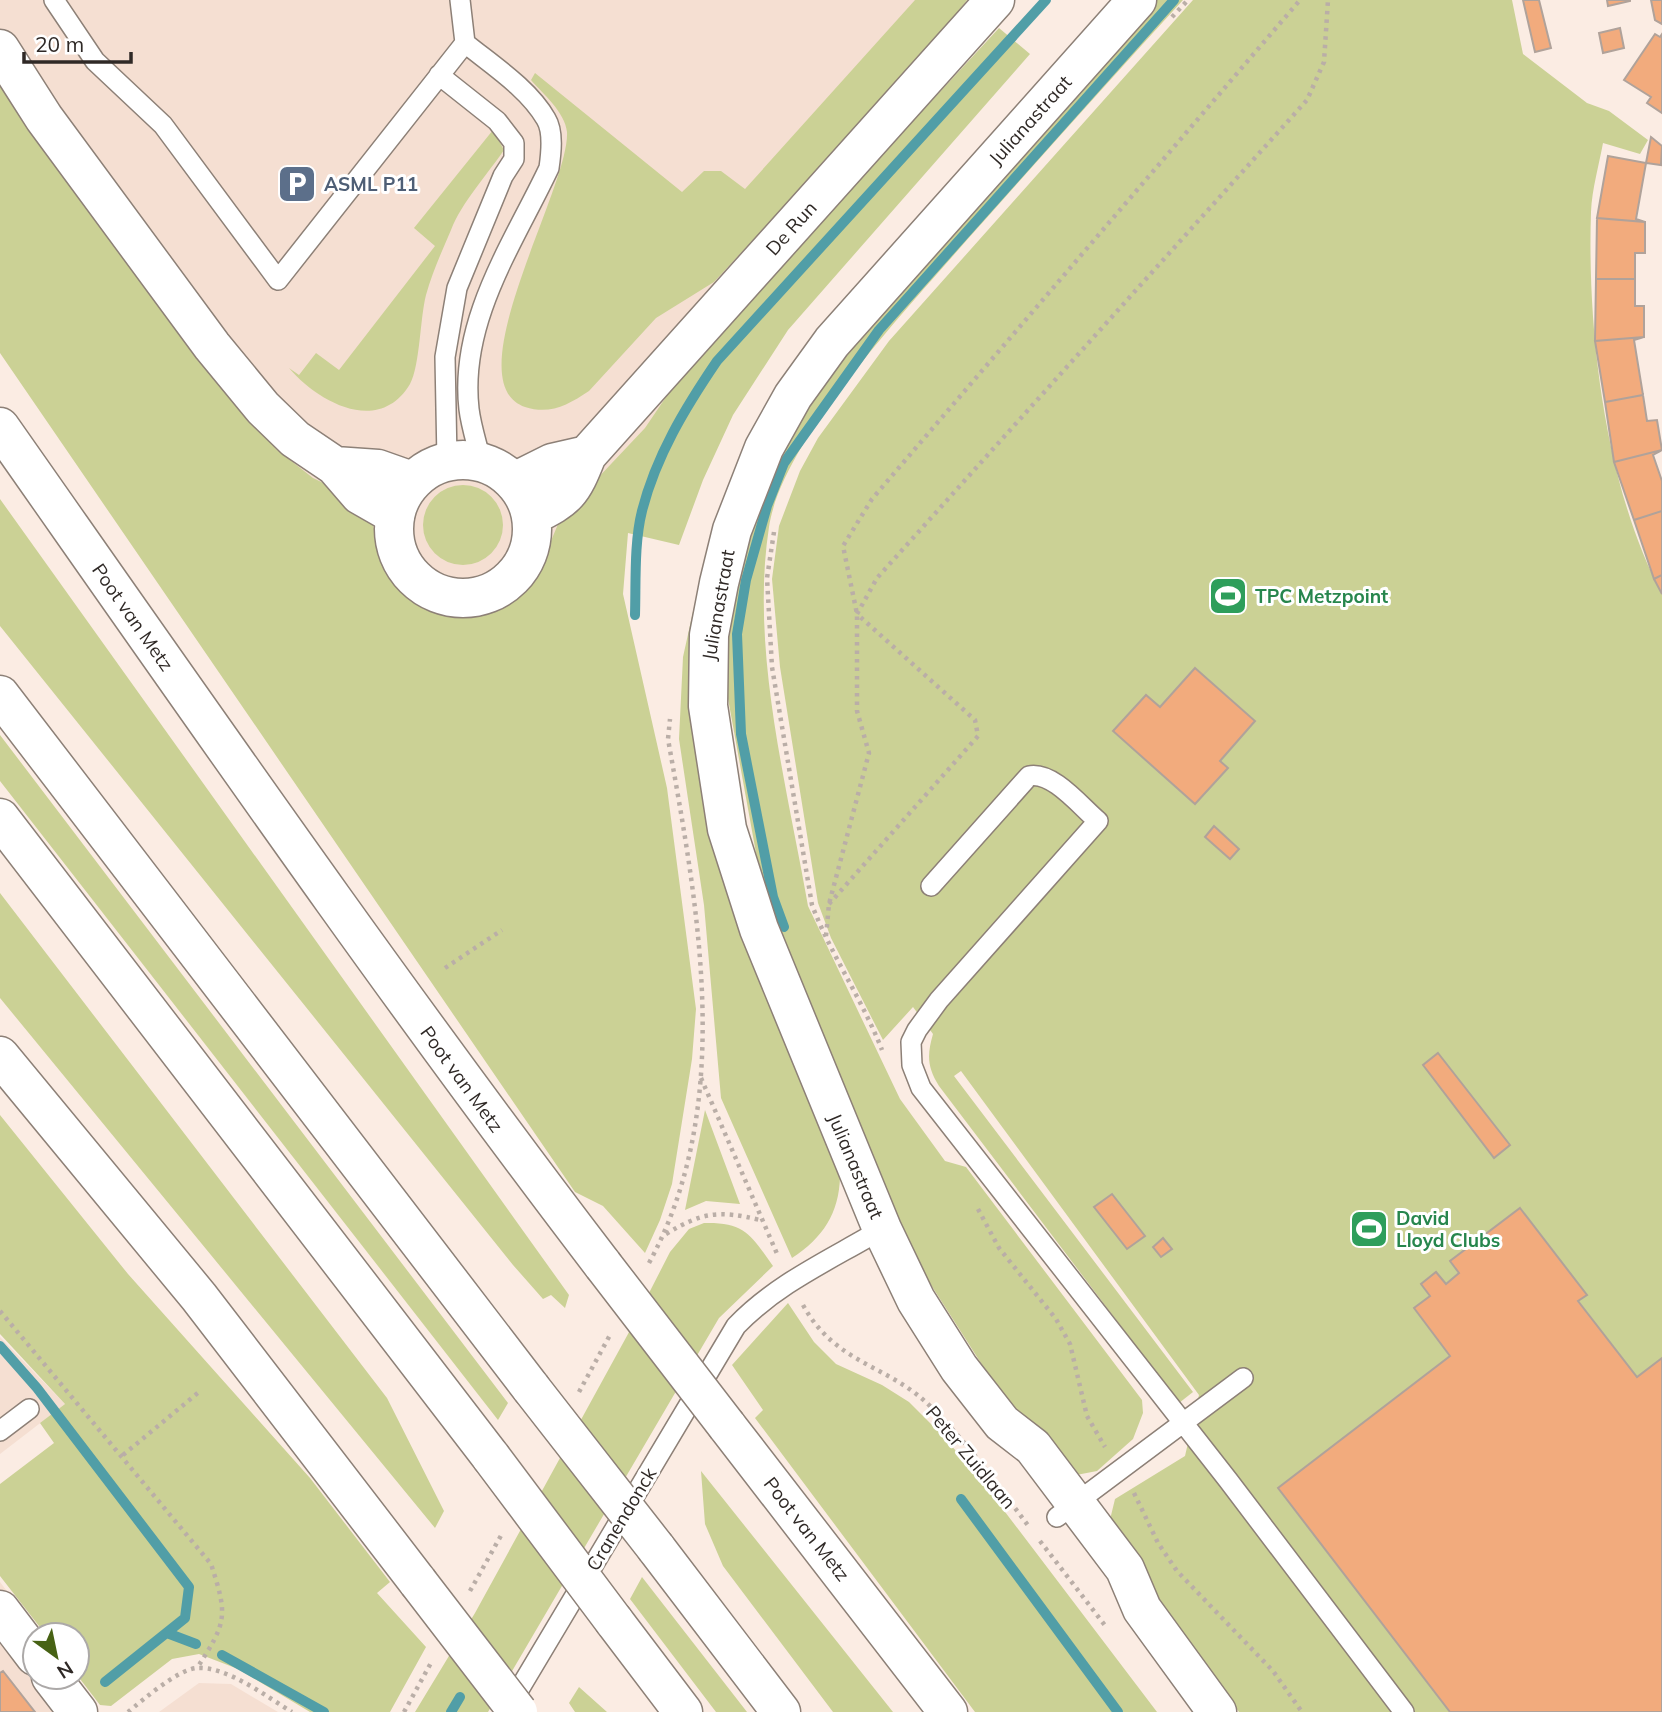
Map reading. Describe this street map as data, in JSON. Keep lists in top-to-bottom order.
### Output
{
  "streets": {
    "main road": [
      "Julianastraat",
      "De Run",
      "Poot van Metz",
      "Peter Zuidlaan"
    ],
    "lane": ["Cranendonck"]
  },
  "crossings": [
    ["Julianastraat", "Peter Zuidlaan"],
    ["Julianastraat", "Cranendonck"]
  ],
  "places": {
    "parking": ["ASML P11"],
    "sports": ["TPC Metzpoint", "David Lloyd Clubs"]
  },
  "scale_bar": "20 m",
  "north": "bottom right"
}
